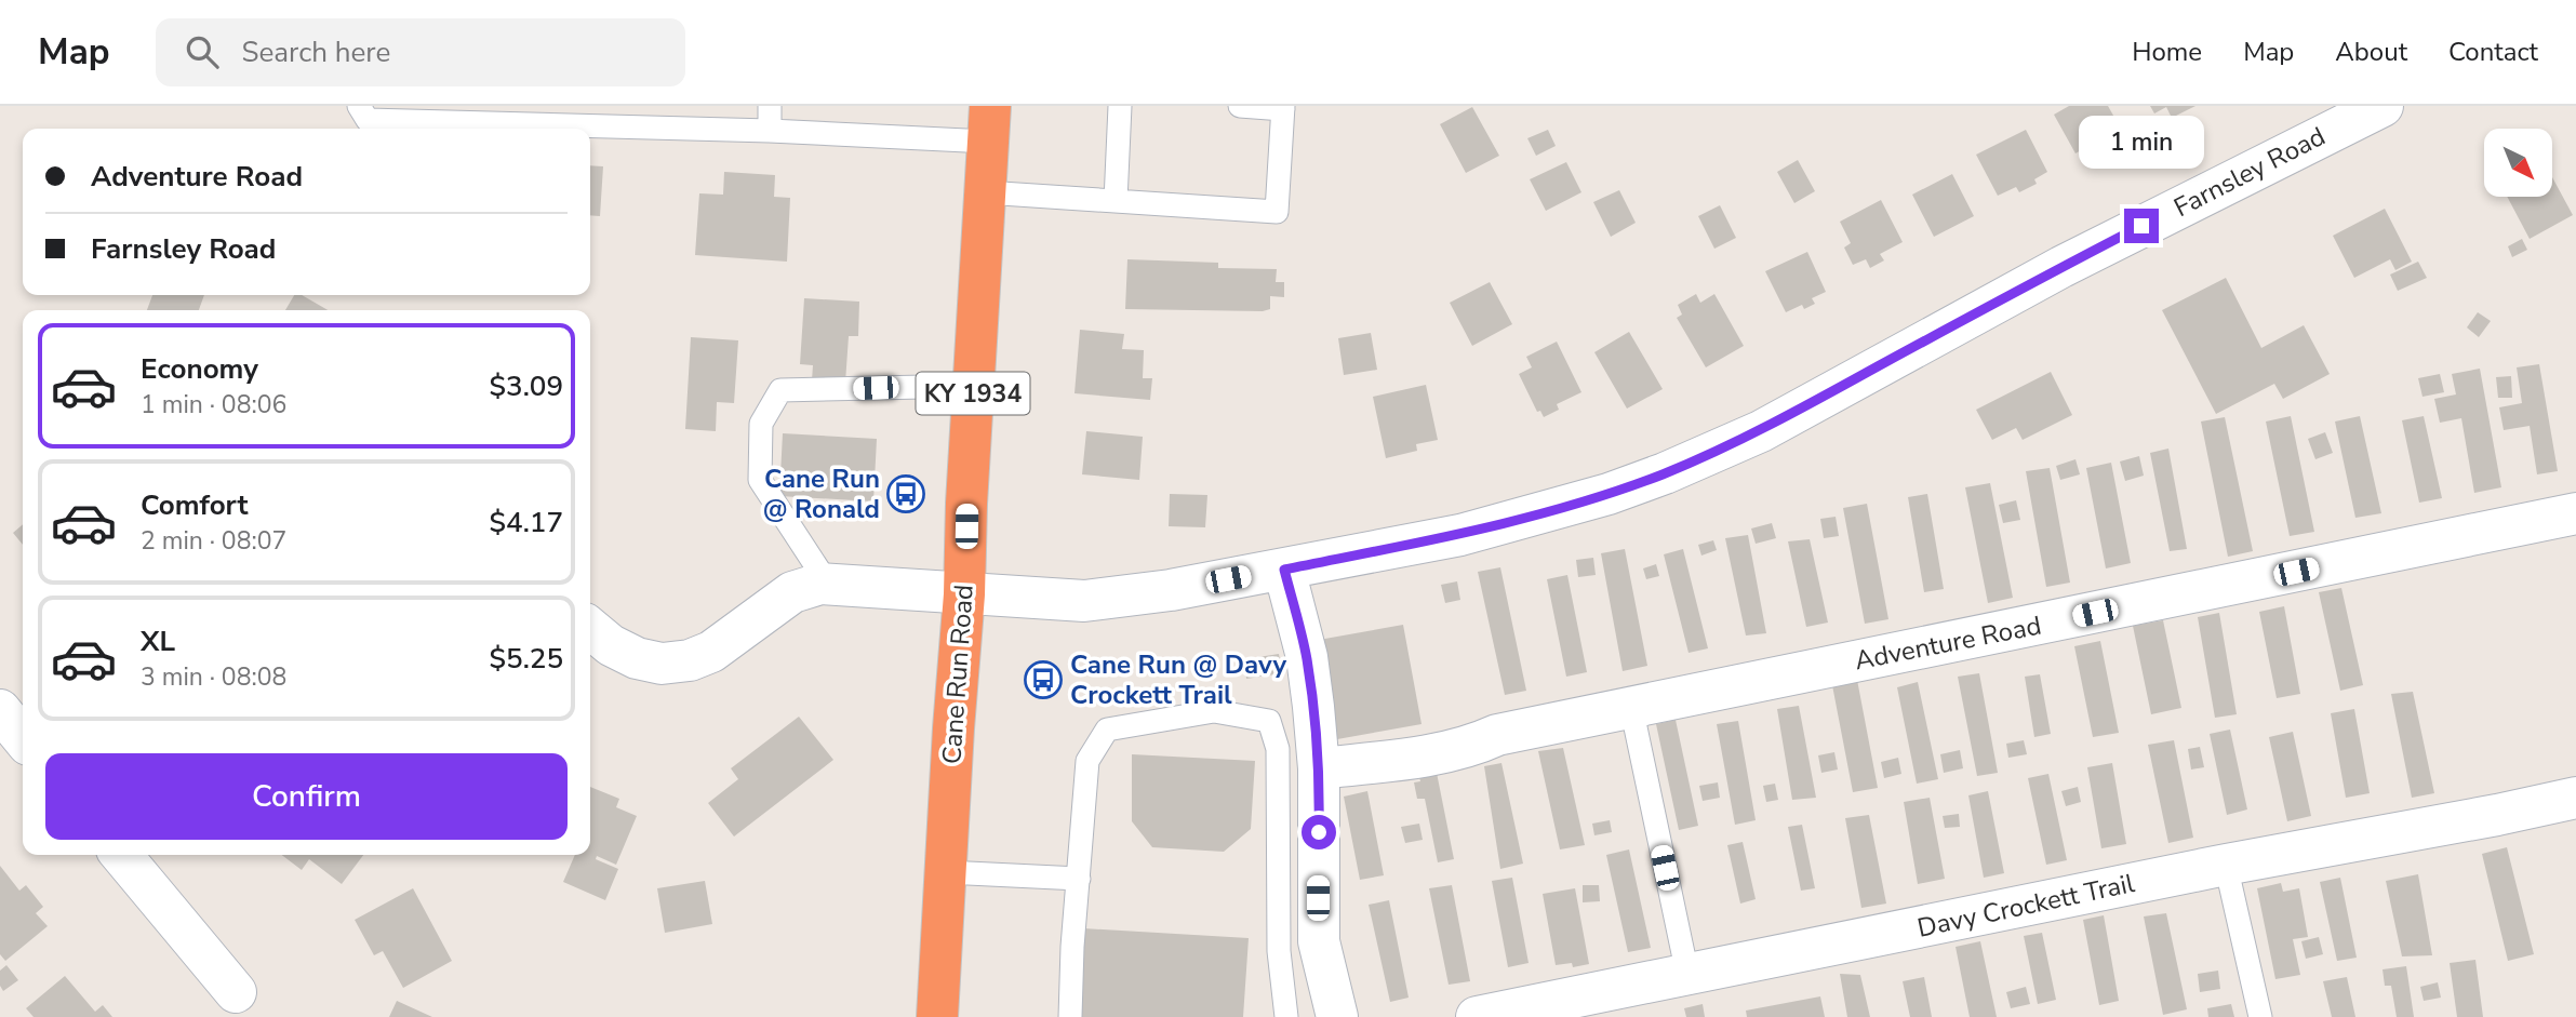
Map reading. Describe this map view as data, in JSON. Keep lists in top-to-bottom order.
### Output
{
  "streets": {
    "highway": ["KY 1934", "Cane Run Road"],
    "street": ["Farnsley Road", "Adventure Road", "Davy Crockett Trail"]
  },
  "crossings": [
    ["Farnsley Road", "Cane Run Road"]
  ],
  "places": {
    "bus stop": ["Cane Run @ Ronald", "Cane Run @ Davy Crockett Trail"]
  },
  "north": "bottom right",
  "page": {
    "header": "Map",
    "search": "Search here",
    "nav": [
      "Home",
      "Map",
      "About",
      "Contact"
    ],
    "bubble": "1 min",
    "banner": ["Adventure Road", "Farnsley Road"],
    "list": [
      {
        "name": "Economy",
        "note": "1 min · 08:06",
        "value": "$3.09"
      },
      {
        "name": "Comfort",
        "note": "2 min · 08:07",
        "value": "$4.17"
      },
      {
        "name": "XL",
        "note": "3 min · 08:08",
        "value": "$5.25"
      }
    ],
    "buttons": "Confirm"
  }
}
